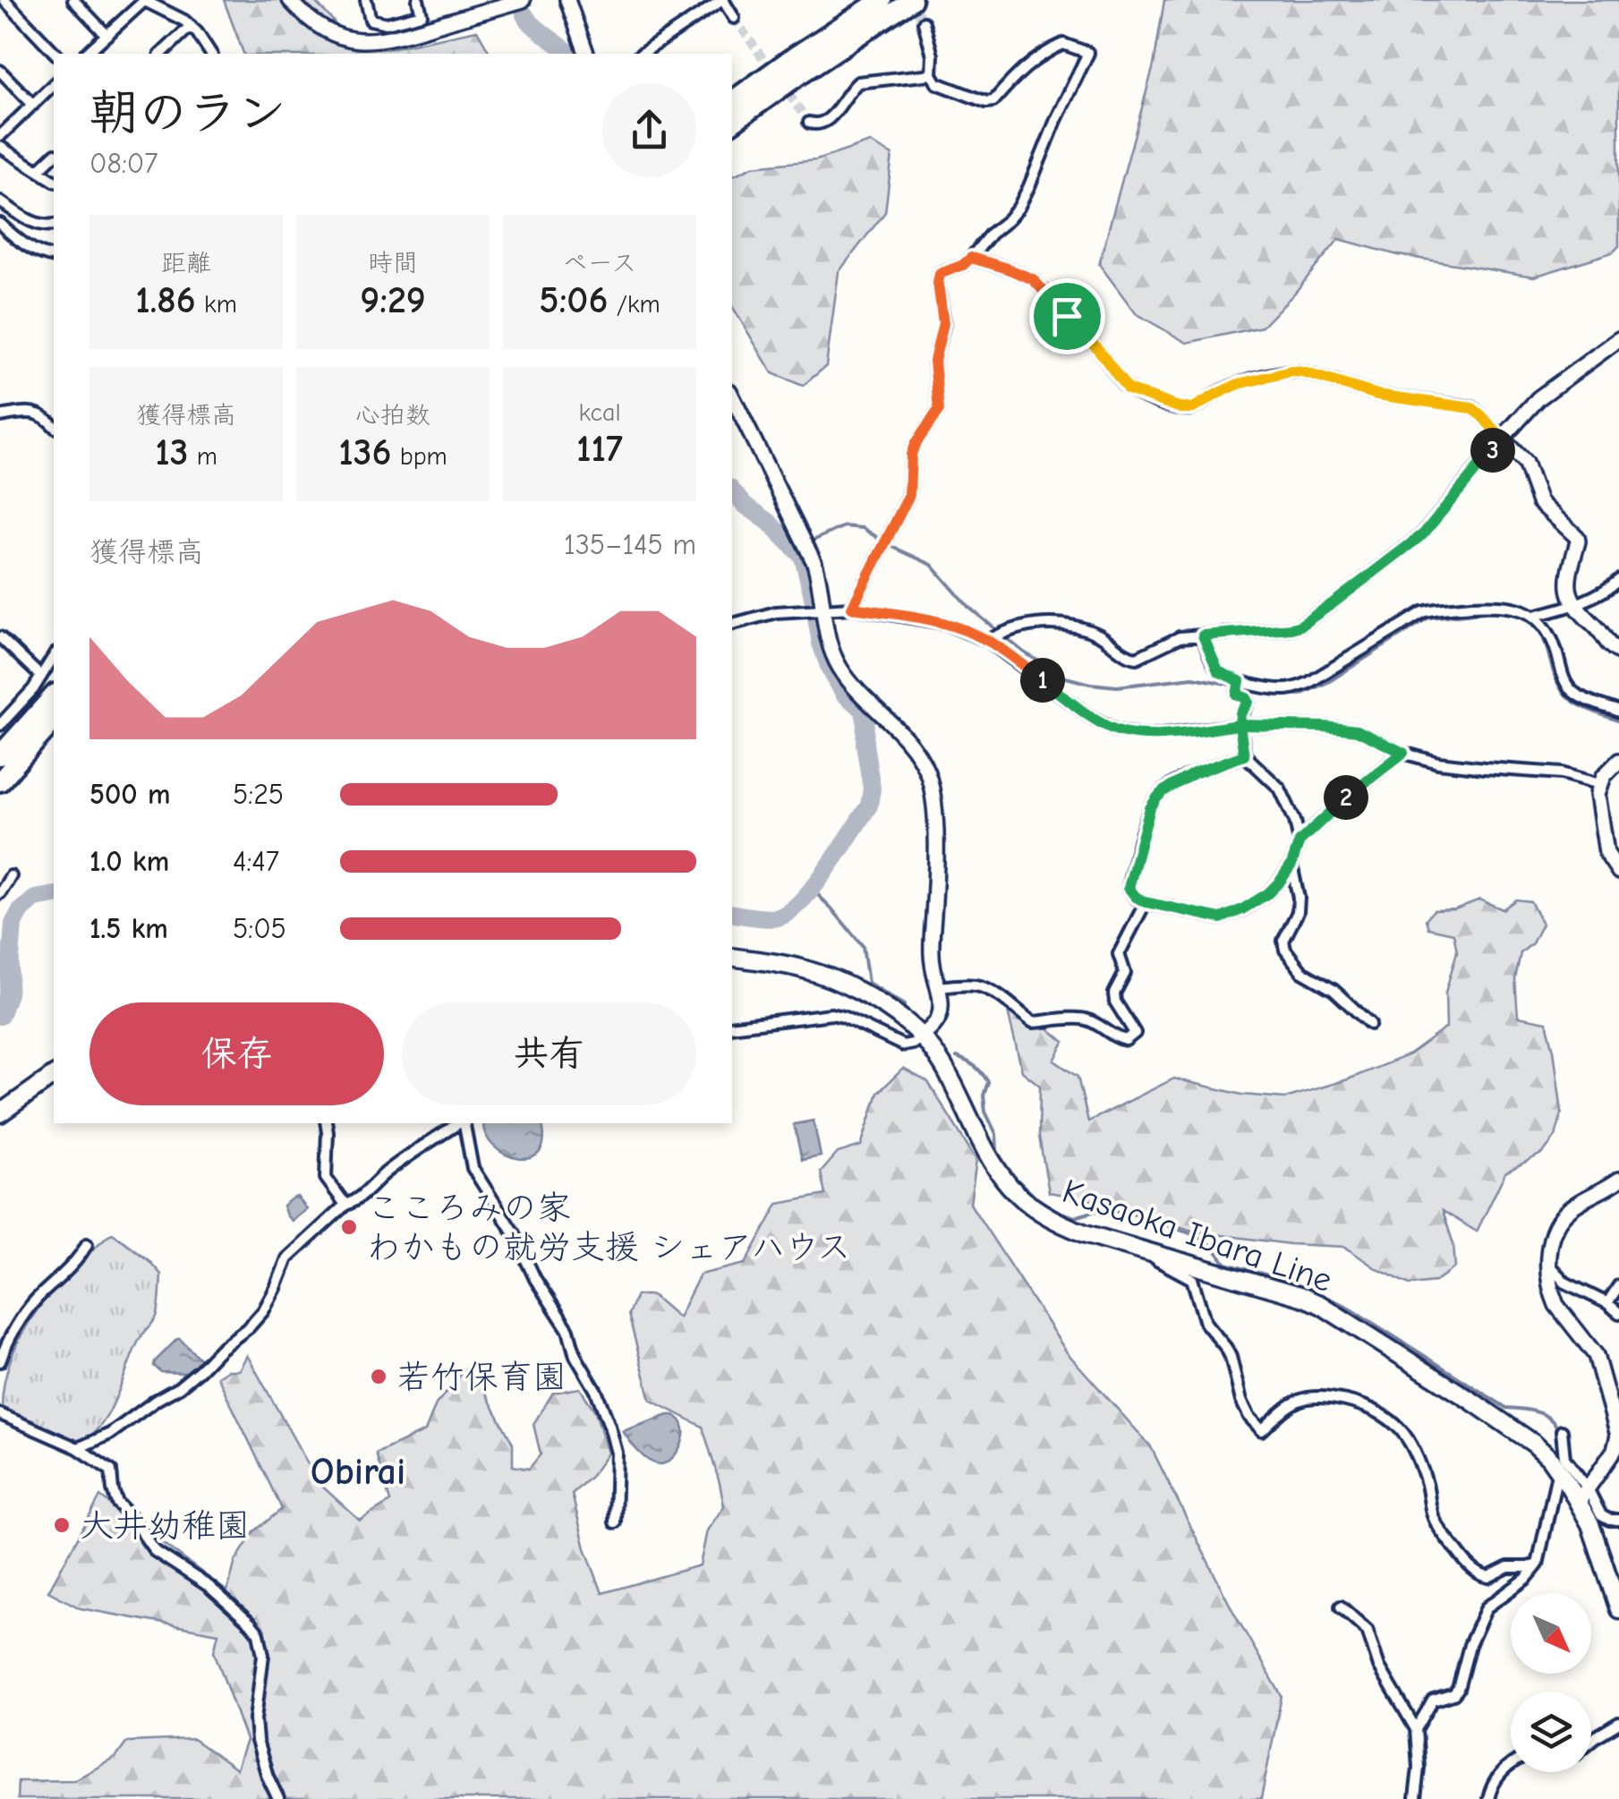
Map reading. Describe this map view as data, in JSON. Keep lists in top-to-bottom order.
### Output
{
  "streets": {
    "main road": ["Kasaoka Ibara Line"]
  },
  "districts": ["Obirai"],
  "places": ["こころみの家 わかもの就労支援 シェアハウス", "若竹保育園", "大井幼稚園"],
  "north": "bottom right",
  "page": {
    "heading": ["朝のラン", "08:07"],
    "stats": [
      ["距離", "1.86 km"],
      ["時間", "9:29"],
      ["ペース", "5:06 /km"],
      ["獲得標高", "13 m"],
      ["心拍数", "136 bpm"],
      ["kcal", "117"]
    ],
    "pins": ["3", "1", "2"],
    "chart": ["獲得標高", "135–145 m"],
    "list": [
      {
        "name": "500 m",
        "note": "5:25"
      },
      {
        "name": "1.0 km",
        "note": "4:47"
      },
      {
        "name": "1.5 km",
        "note": "5:05"
      }
    ],
    "buttons": ["保存", "共有"]
  }
}
